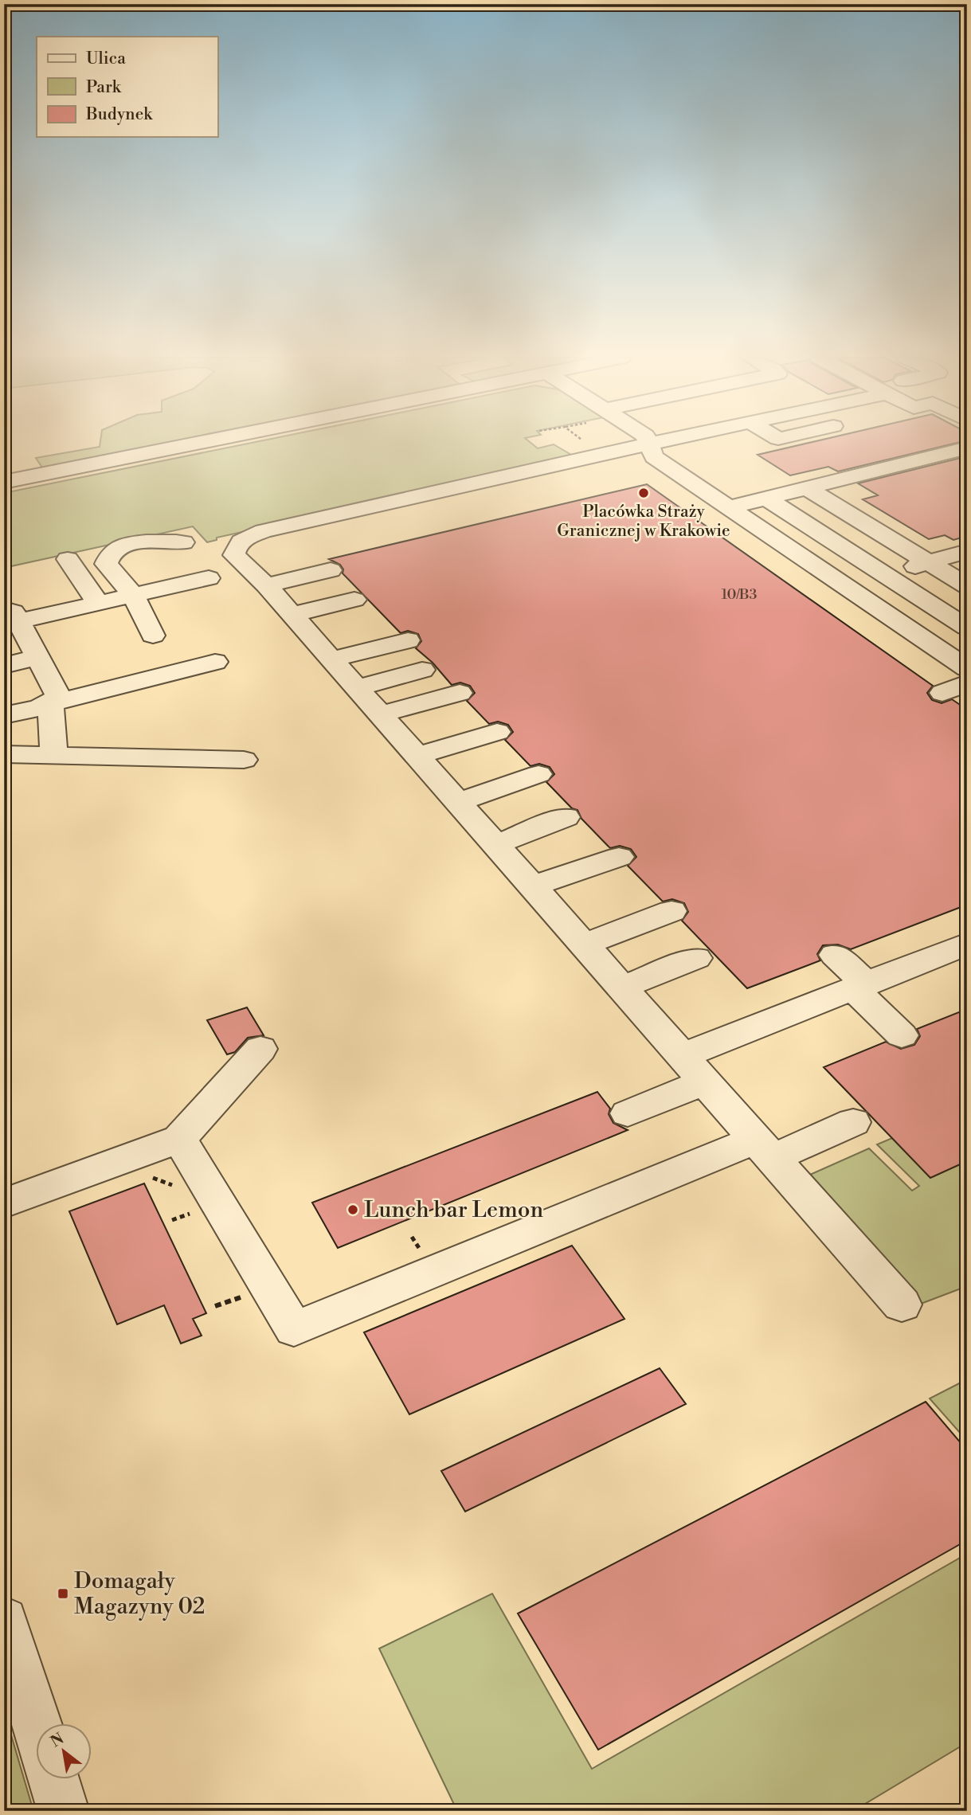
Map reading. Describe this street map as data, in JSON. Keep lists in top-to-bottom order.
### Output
{
  "places": {
    "other": ["Placówka Straży Granicznej w Krakowie", "Lunch bar Lemon"],
    "transit": ["Domagały Magazyny 02"]
  },
  "house_numbers": ["10/B3"],
  "legend": ["Ulica", "Park", "Budynek"],
  "north": "top left"
}
